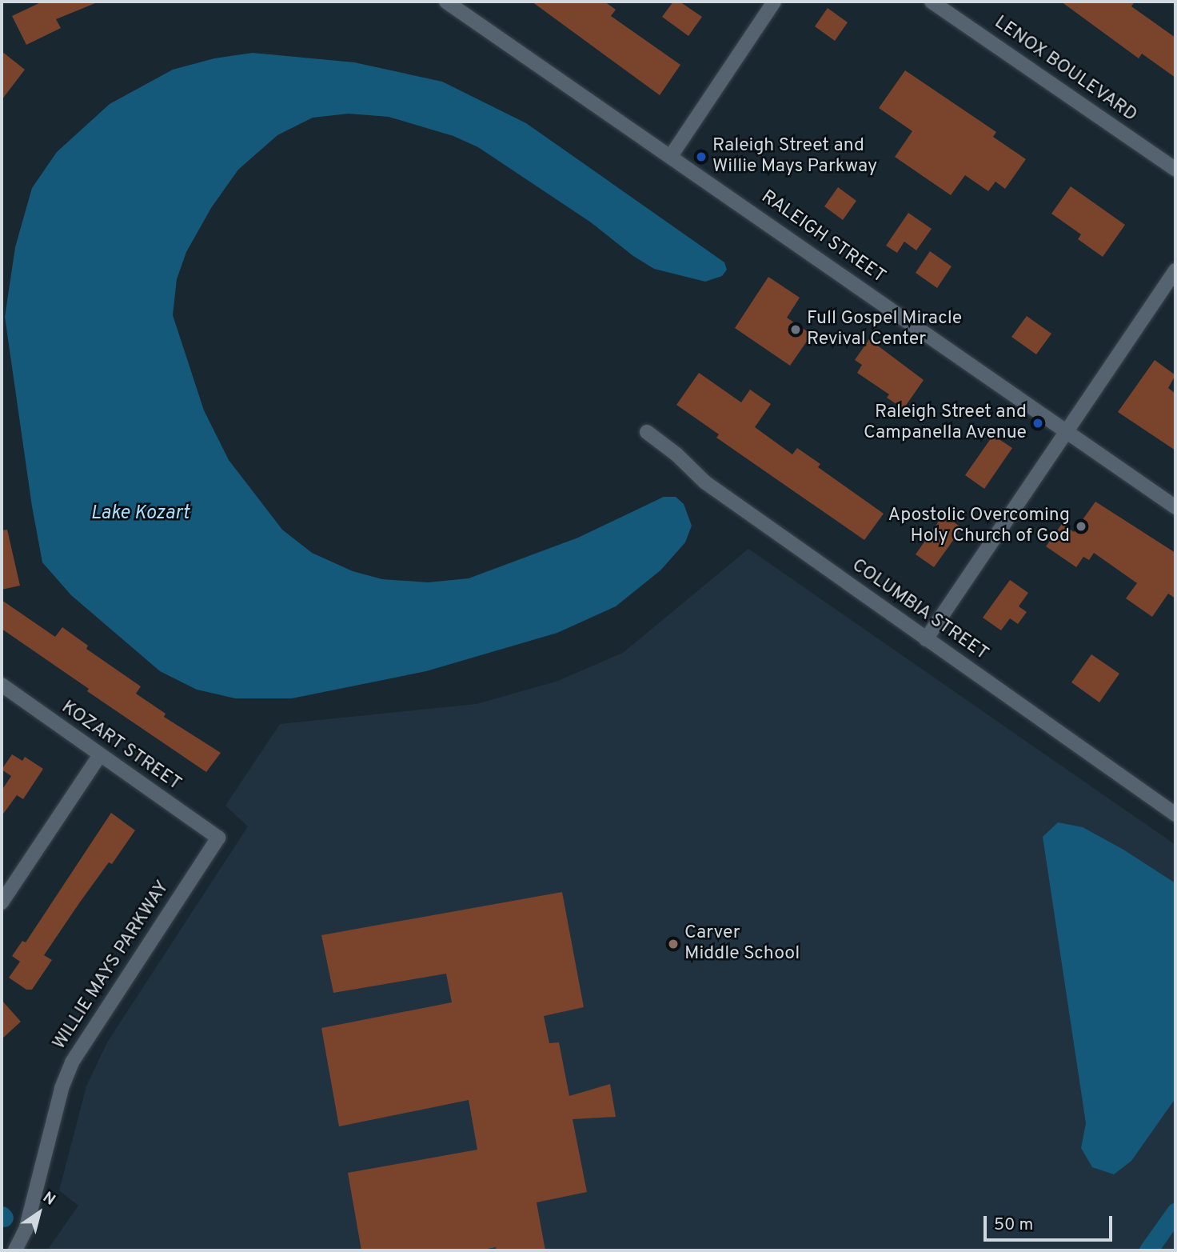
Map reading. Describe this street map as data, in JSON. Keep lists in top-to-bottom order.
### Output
{
  "streets": {
    "street": [
      "LENOX BOULEVARD",
      "RALEIGH STREET",
      "COLUMBIA STREET",
      "KOZART STREET",
      "WILLIE MAYS PARKWAY"
    ]
  },
  "crossings": [
    ["KOZART STREET", "WILLIE MAYS PARKWAY"]
  ],
  "water": ["Lake Kozart"],
  "places": [
    "Raleigh Street and Willie Mays Parkway",
    "Full Gospel Miracle Revival Center",
    "Raleigh Street and Campanella Avenue",
    "Apostolic Overcoming Holy Church of God",
    "Carver Middle School"
  ],
  "scale_bar": "50 m",
  "north": "top right"
}
